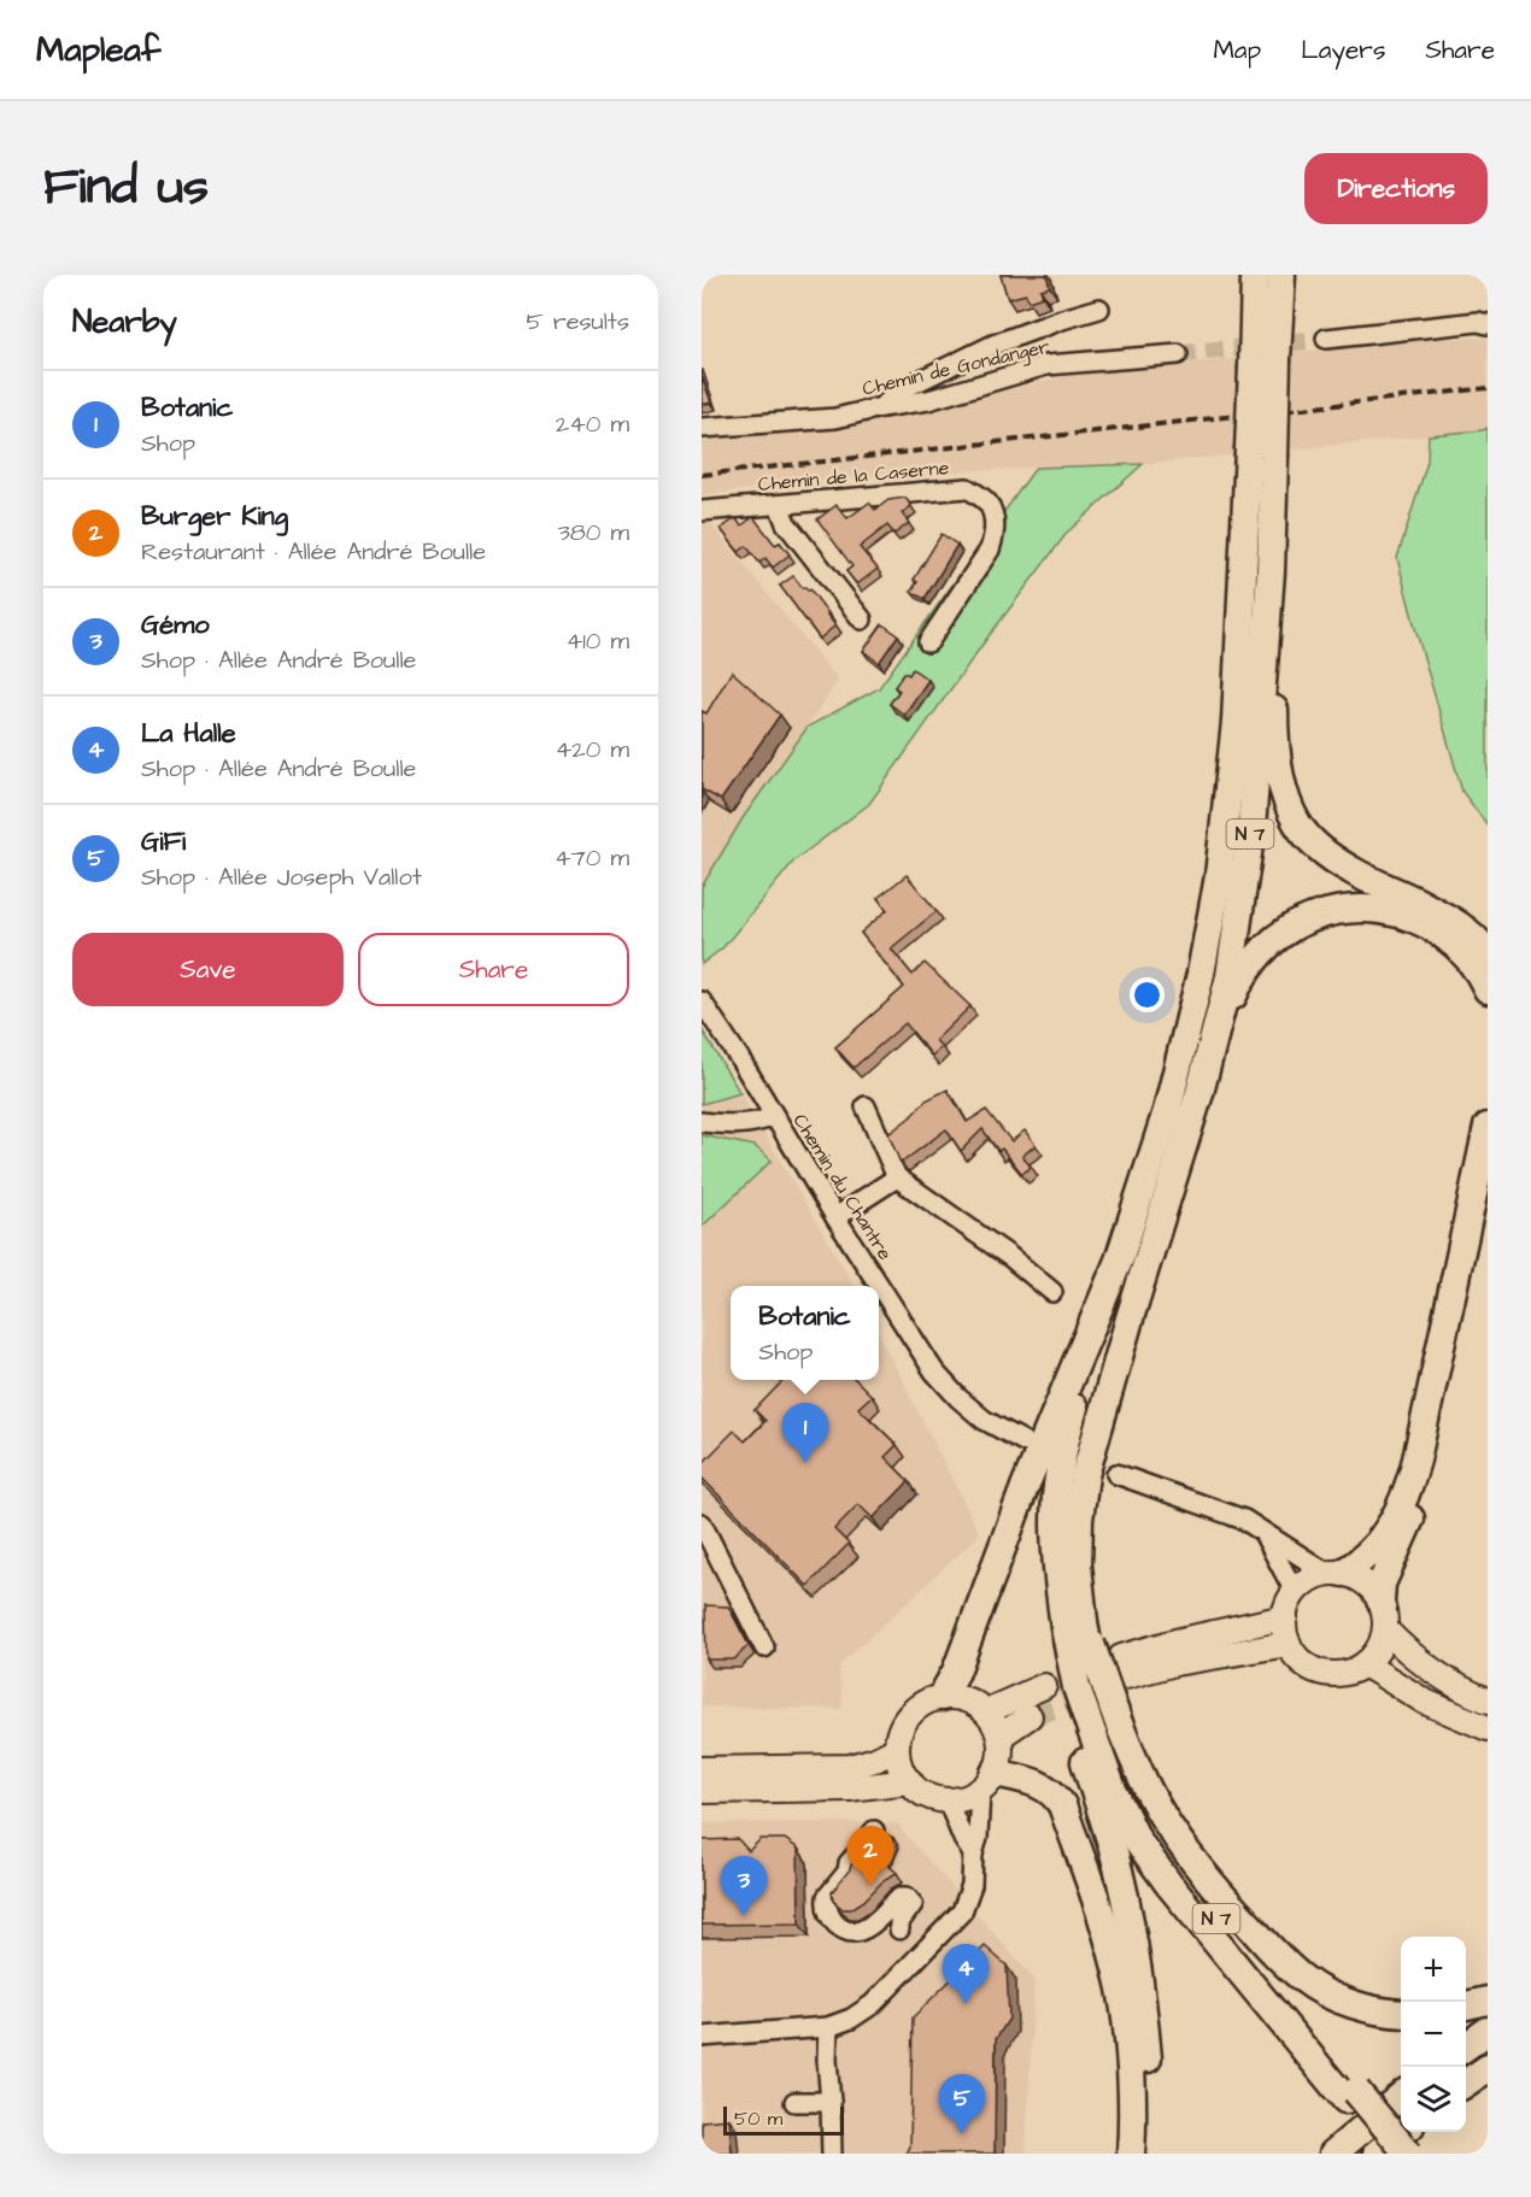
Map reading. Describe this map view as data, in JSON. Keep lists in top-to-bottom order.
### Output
{
  "streets": {
    "highway": ["N 7"],
    "street": ["Chemin de Gondanger", "Chemin de la Caserne", "Chemin du Chantre"]
  },
  "scale_bar": "50 m",
  "page": {
    "header": "Mapleaf",
    "nav": ["Map", "Layers", "Share"],
    "title": "Find us",
    "buttons": [
      "Directions",
      ["Save", "Share"]
    ],
    "heading": ["Nearby", "5 results"],
    "list": [
      {
        "mark": "1",
        "name": "Botanic",
        "note": "Shop",
        "value": "240 m"
      },
      {
        "mark": "2",
        "name": "Burger King",
        "note": "Restaurant · Allée André Boulle",
        "value": "380 m"
      },
      {
        "mark": "3",
        "name": "Gémo",
        "note": "Shop · Allée André Boulle",
        "value": "410 m"
      },
      {
        "mark": "4",
        "name": "La Halle",
        "note": "Shop · Allée André Boulle",
        "value": "420 m"
      },
      {
        "mark": "5",
        "name": "GiFi",
        "note": "Shop · Allée Joseph Vallot",
        "value": "470 m"
      }
    ],
    "popup": ["Botanic", "Shop"],
    "pins": [
      "1",
      "2",
      "3",
      "4",
      "5"
    ],
    "map_buttons": ["+", "−"],
    "scale": "50 m"
  }
}
